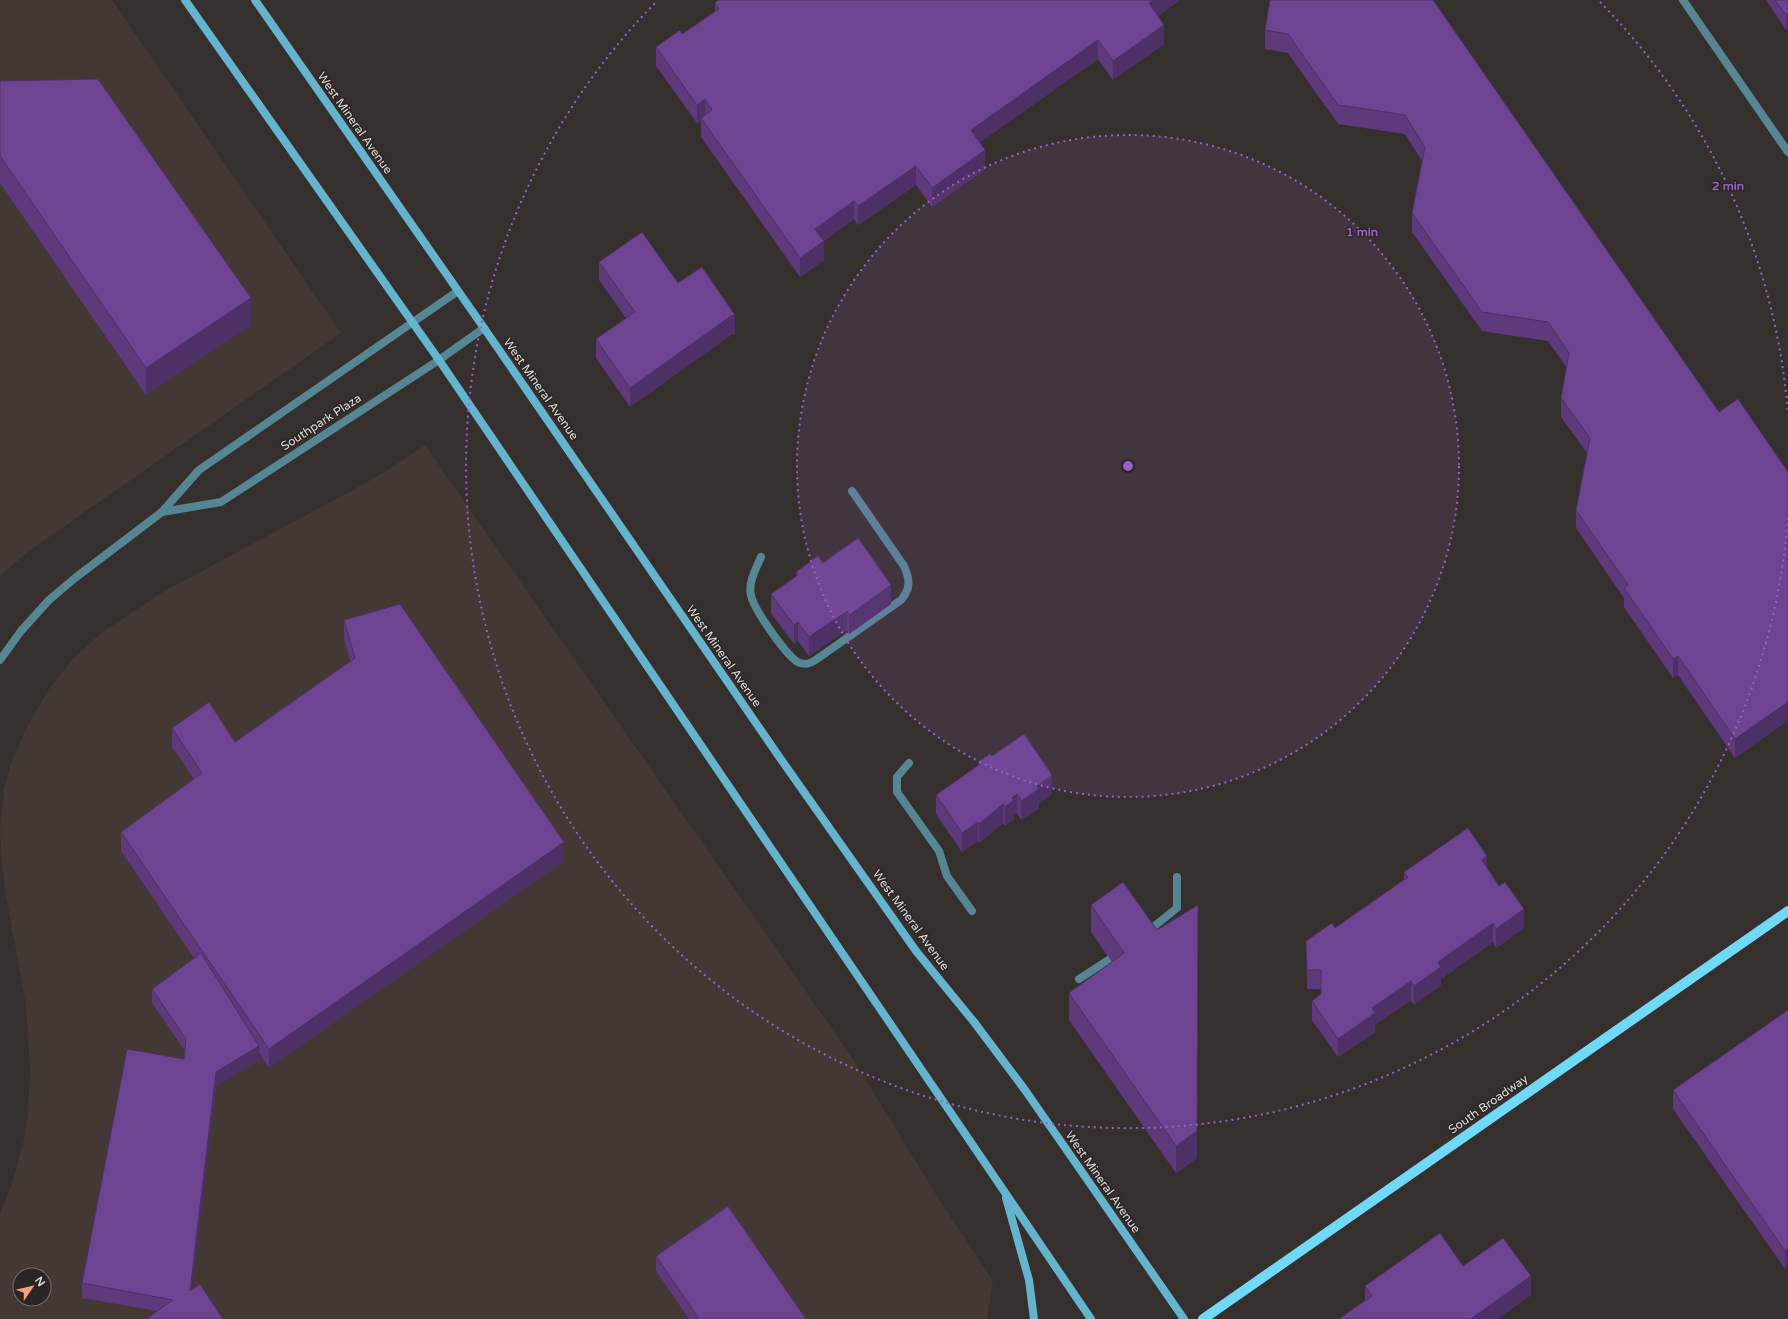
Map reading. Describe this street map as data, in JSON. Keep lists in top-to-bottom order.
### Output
{
  "streets": {
    "main road": ["West Mineral Avenue", "South Broadway"],
    "street": ["Southpark Plaza"]
  },
  "crossings": [
    ["West Mineral Avenue", "Southpark Plaza"]
  ],
  "north": "top right",
  "rings": ["2 min", "1 min"]
}
